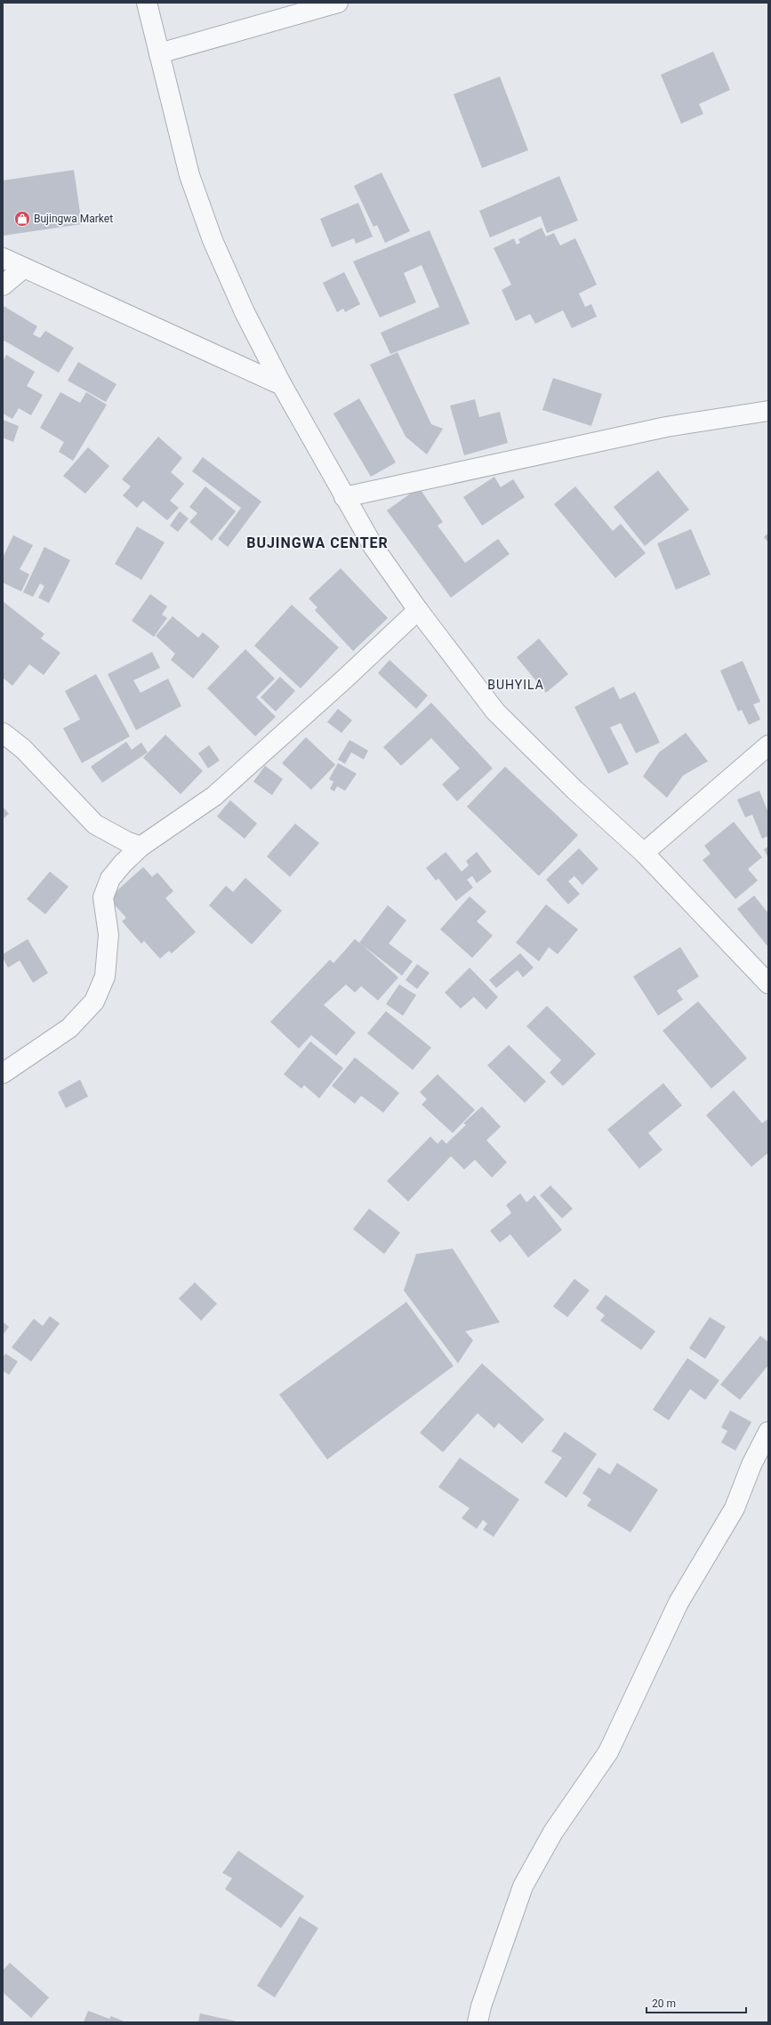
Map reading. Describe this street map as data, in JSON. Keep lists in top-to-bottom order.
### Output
{
  "districts": ["BUJINGWA CENTER", "BUHYILA"],
  "places": {
    "shop": ["Bujingwa Market"]
  },
  "scale_bar": "20 m"
}
